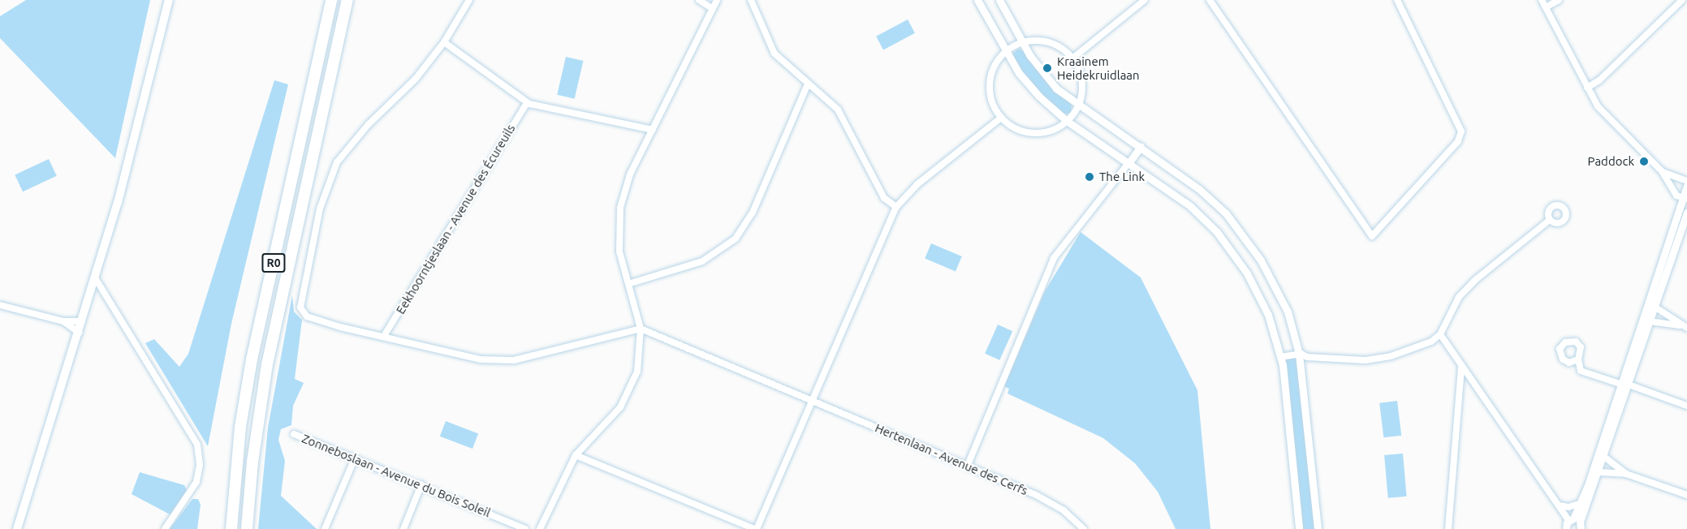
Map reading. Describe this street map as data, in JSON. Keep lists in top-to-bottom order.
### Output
{
  "streets": {
    "highway": ["R0"],
    "street": ["Eekhoorntjeslaan - Avenue des Écureuils", "Hertenlaan - Avenue des Cerfs", "Zonneboslaan - Avenue du Bois Soleil"]
  },
  "places": ["Kraainem Heidekruidlaan", "Paddock", "The Link"]
}
